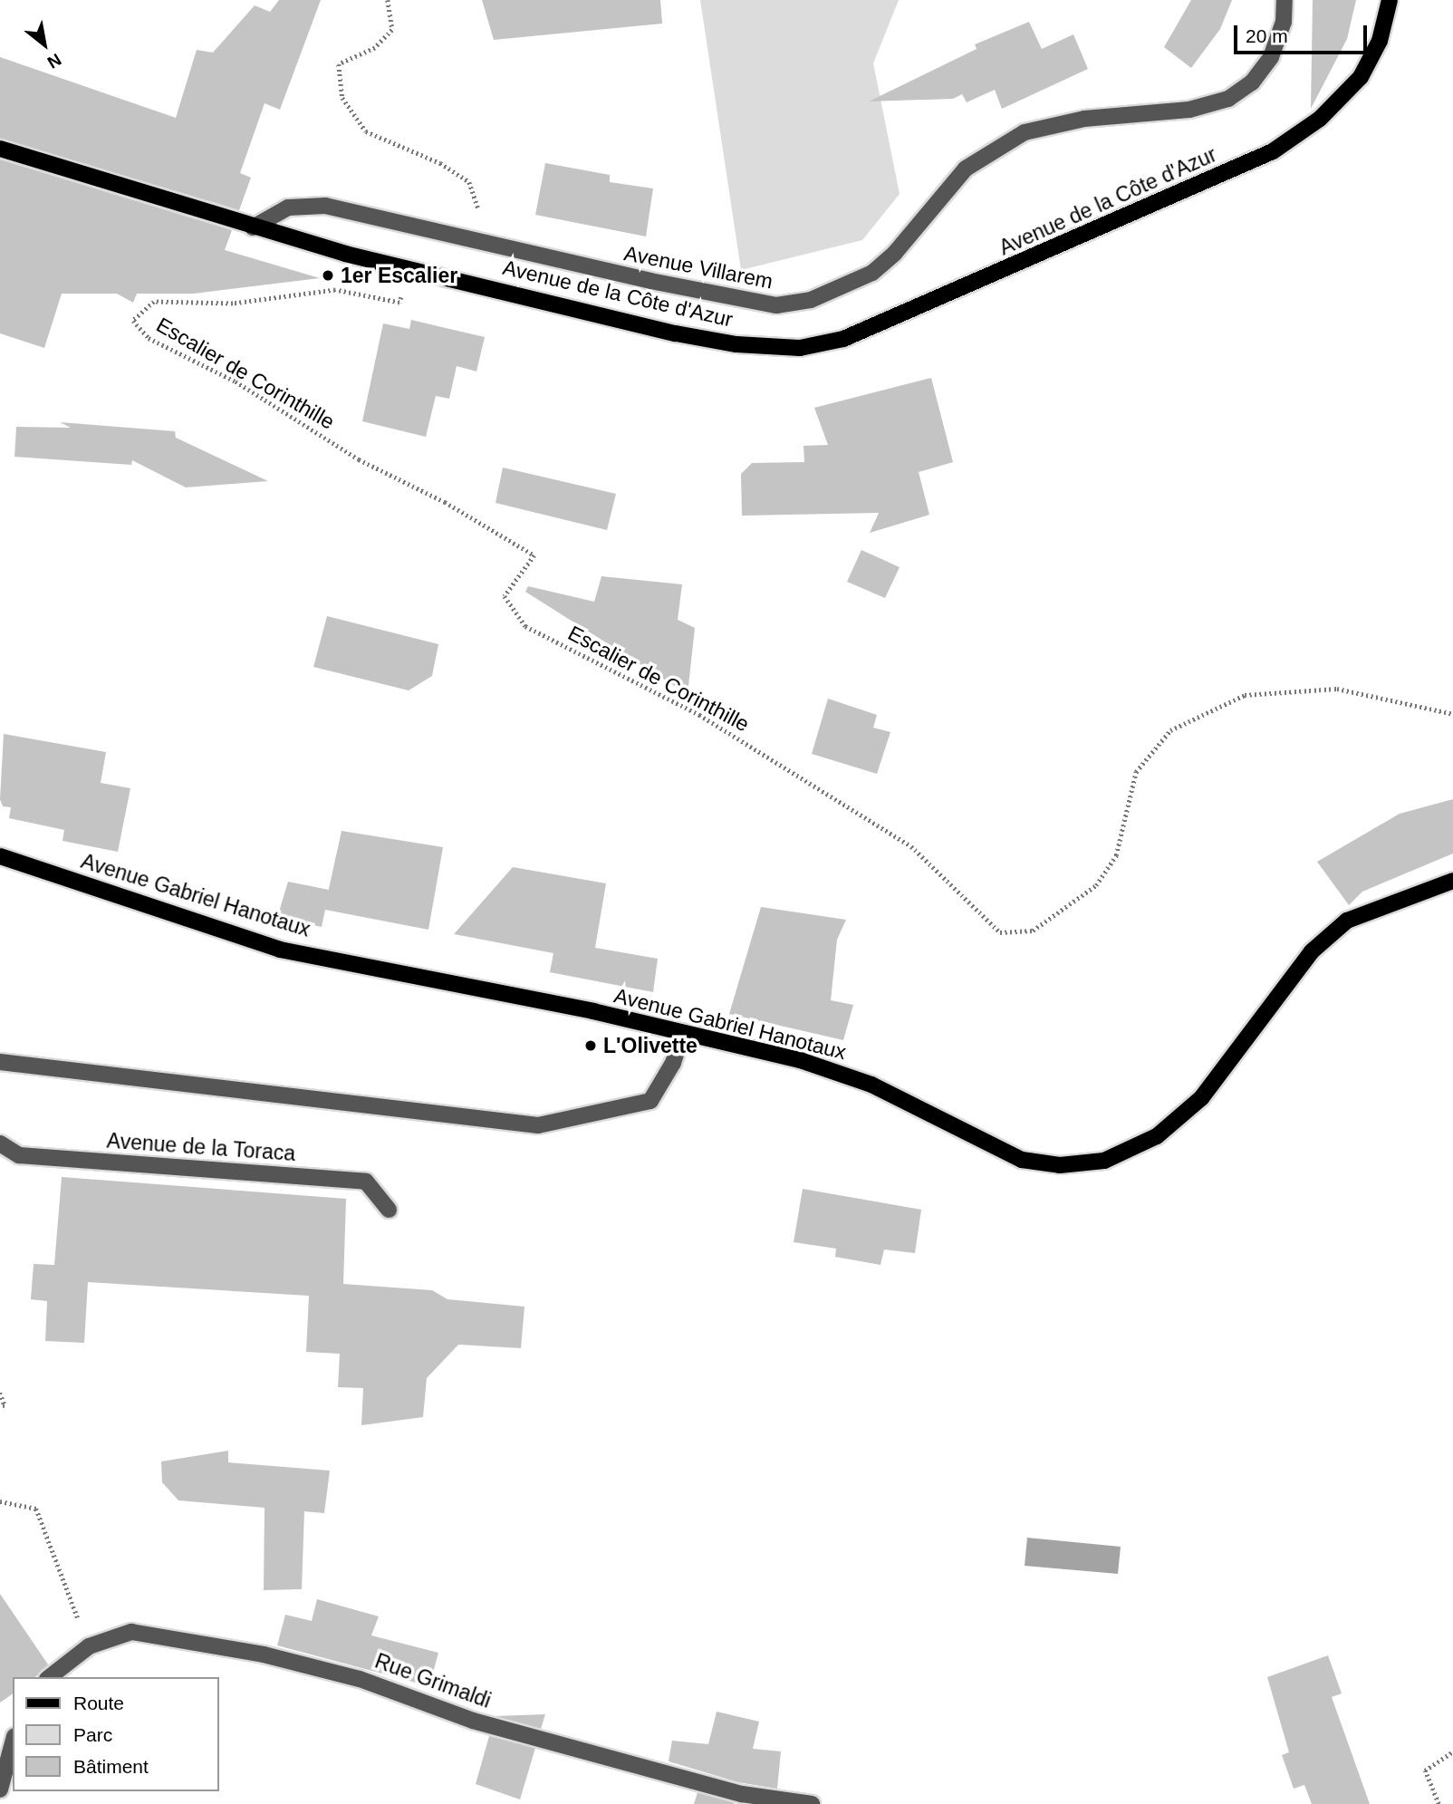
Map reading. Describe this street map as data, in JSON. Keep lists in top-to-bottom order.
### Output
{
  "streets": {
    "main road": ["Avenue de la Côte d'Azur", "Avenue Gabriel Hanotaux"],
    "street": ["Avenue Villarem", "Avenue de la Toraca", "Rue Grimaldi"],
    "path": ["Escalier de Corinthille"]
  },
  "crossings": [
    ["Avenue de la Côte d'Azur", "Avenue Villarem"],
    ["Avenue de la Côte d'Azur", "Escalier de Corinthille"]
  ],
  "places": ["1er Escalier", "L'Olivette"],
  "legend": ["Route", "Parc", "Bâtiment"],
  "scale_bar": "20 m",
  "north": "bottom right"
}
